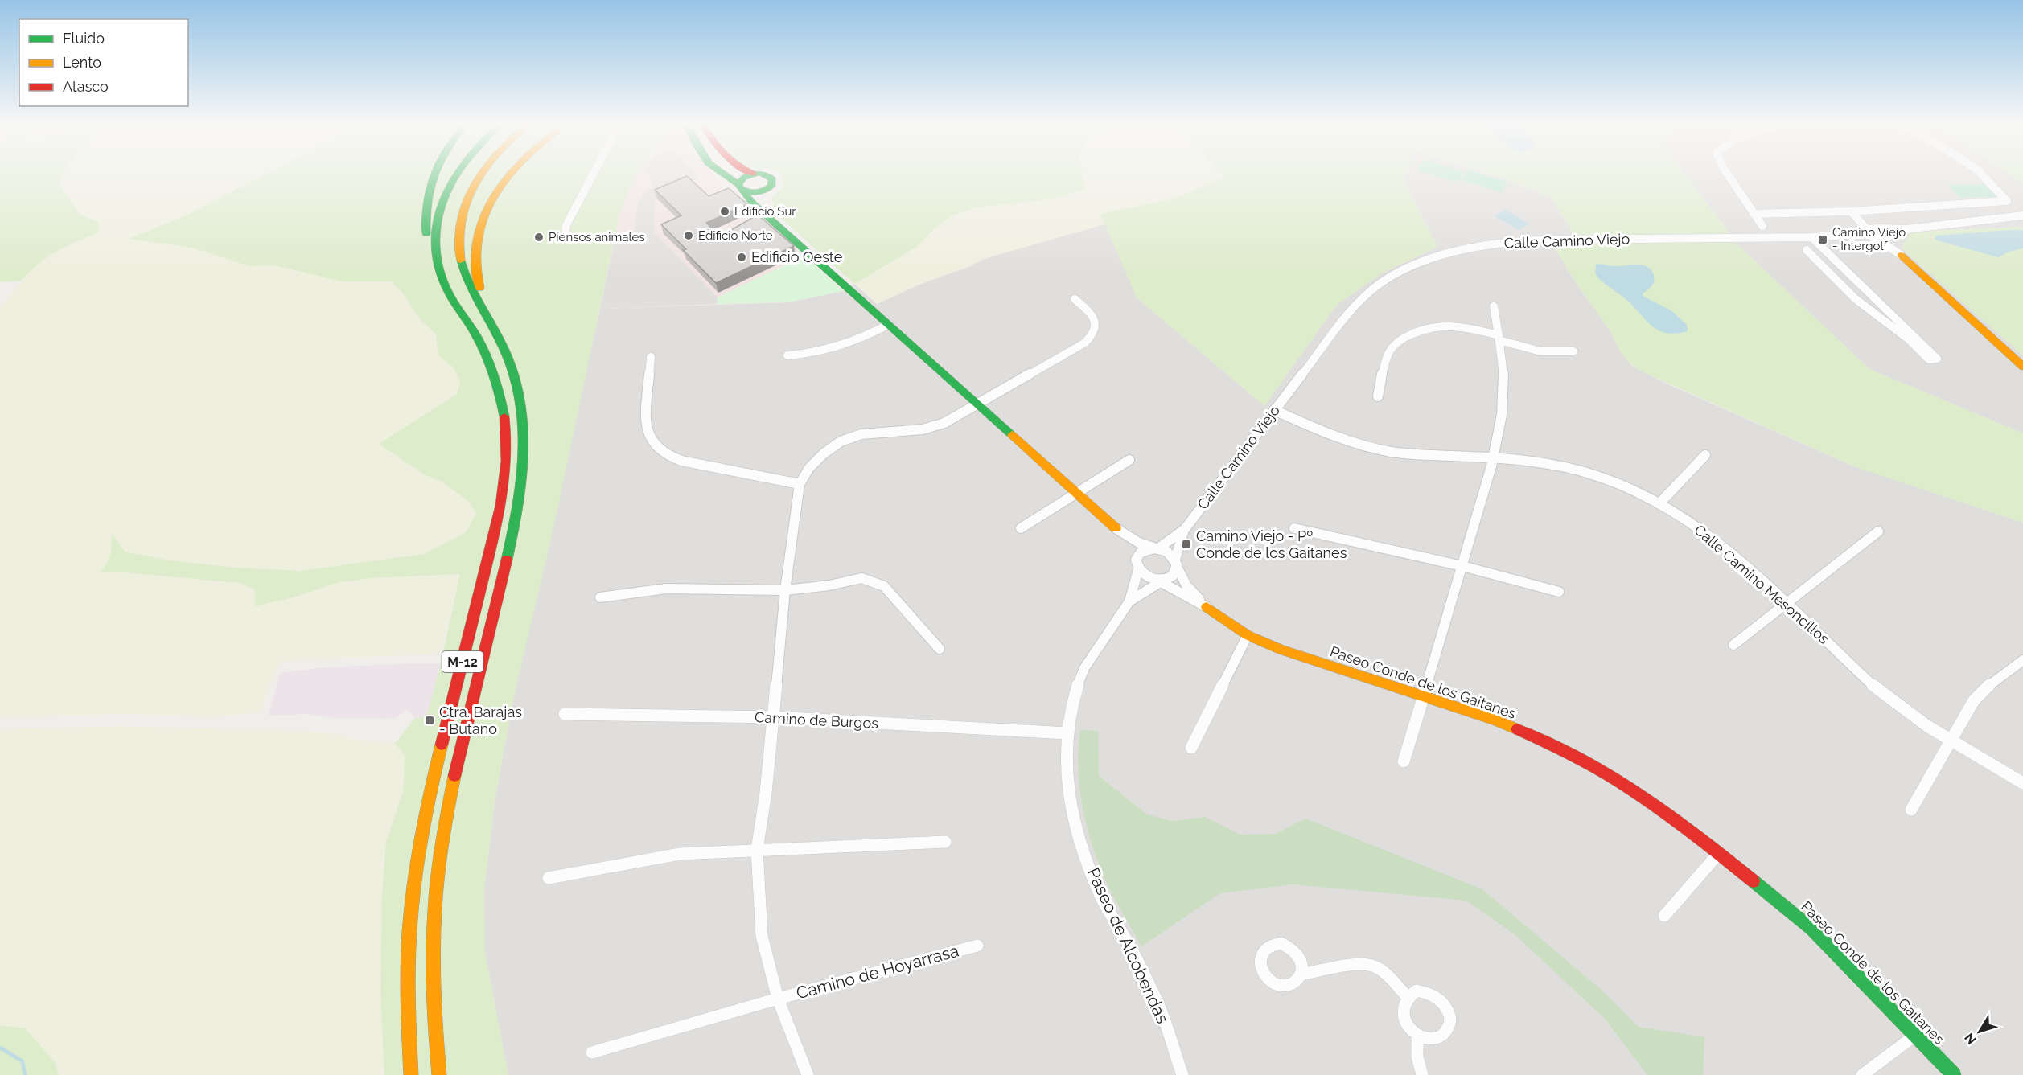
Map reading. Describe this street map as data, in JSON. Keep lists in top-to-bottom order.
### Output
{
  "streets": {
    "main road": ["M-12", "Paseo Conde de los Gaitanes"],
    "street": [
      "Calle Camino Viejo",
      "Calle Camino Mesoncillos",
      "Camino de Burgos",
      "Paseo de Alcobendas",
      "Camino de Hoyarrasa"
    ]
  },
  "crossings": [
    ["Calle Camino Viejo", "Calle Camino Mesoncillos"],
    ["Calle Camino Viejo", "Paseo Conde de los Gaitanes"],
    ["Calle Camino Viejo", "Paseo de Alcobendas"],
    ["Paseo Conde de los Gaitanes", "Paseo de Alcobendas"],
    ["Camino de Burgos", "Paseo de Alcobendas"],
    ["Camino de Burgos", "Camino de Hoyarrasa"]
  ],
  "places": {
    "other": [
      "Edificio Sur",
      "Edificio Norte",
      "Piensos animales",
      "Edificio Oeste"
    ],
    "transit": ["Camino Viejo - Intergolf", "Camino Viejo - Pº Conde de los Gaitanes", "Ctra. Barajas - Butano"]
  },
  "legend": ["Fluido", "Lento", "Atasco"],
  "north": "bottom left"
}
